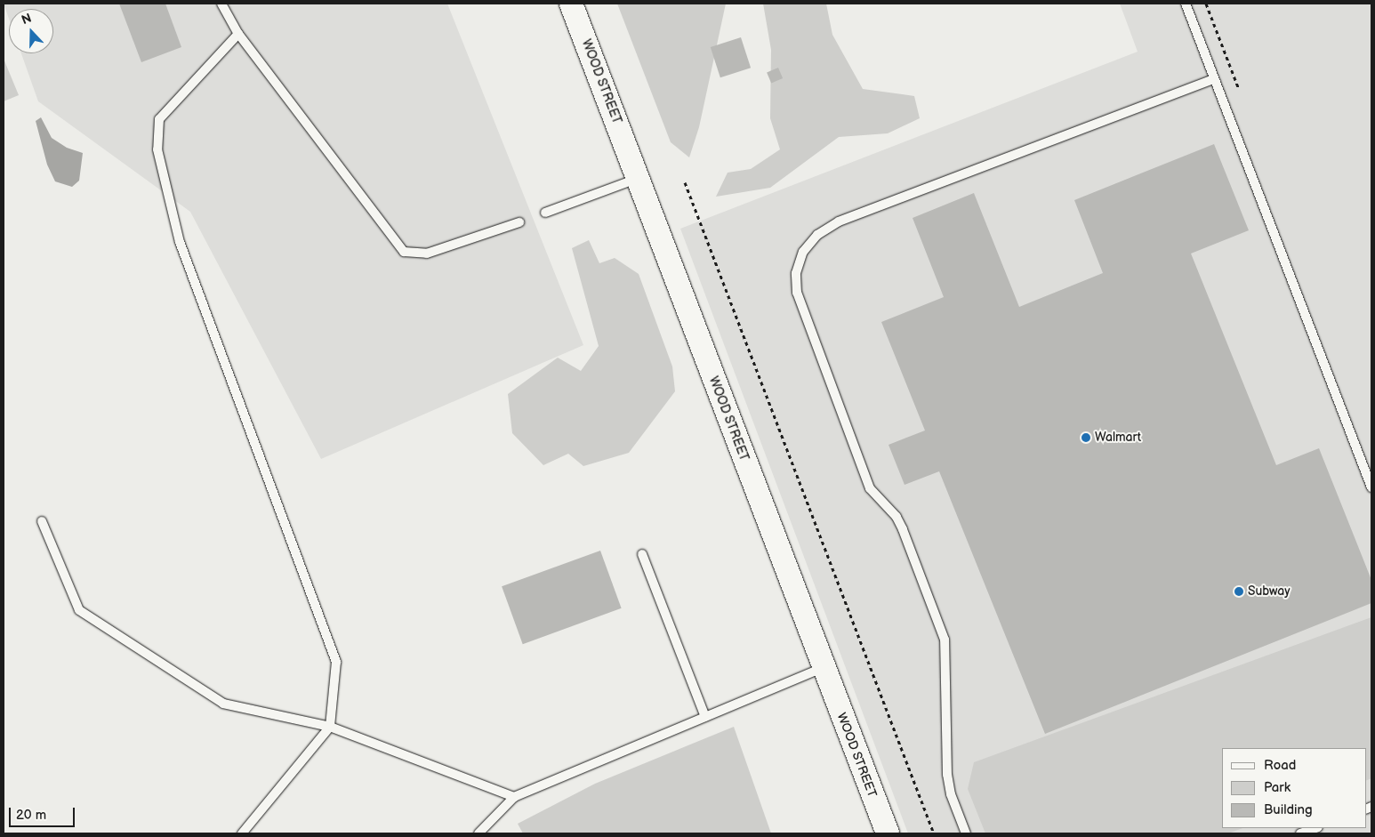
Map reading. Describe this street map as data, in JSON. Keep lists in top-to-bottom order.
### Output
{
  "streets": {
    "street": ["WOOD STREET"]
  },
  "places": ["Walmart", "Subway"],
  "legend": ["Road", "Park", "Building"],
  "scale_bar": "20 m",
  "north": "top"
}
